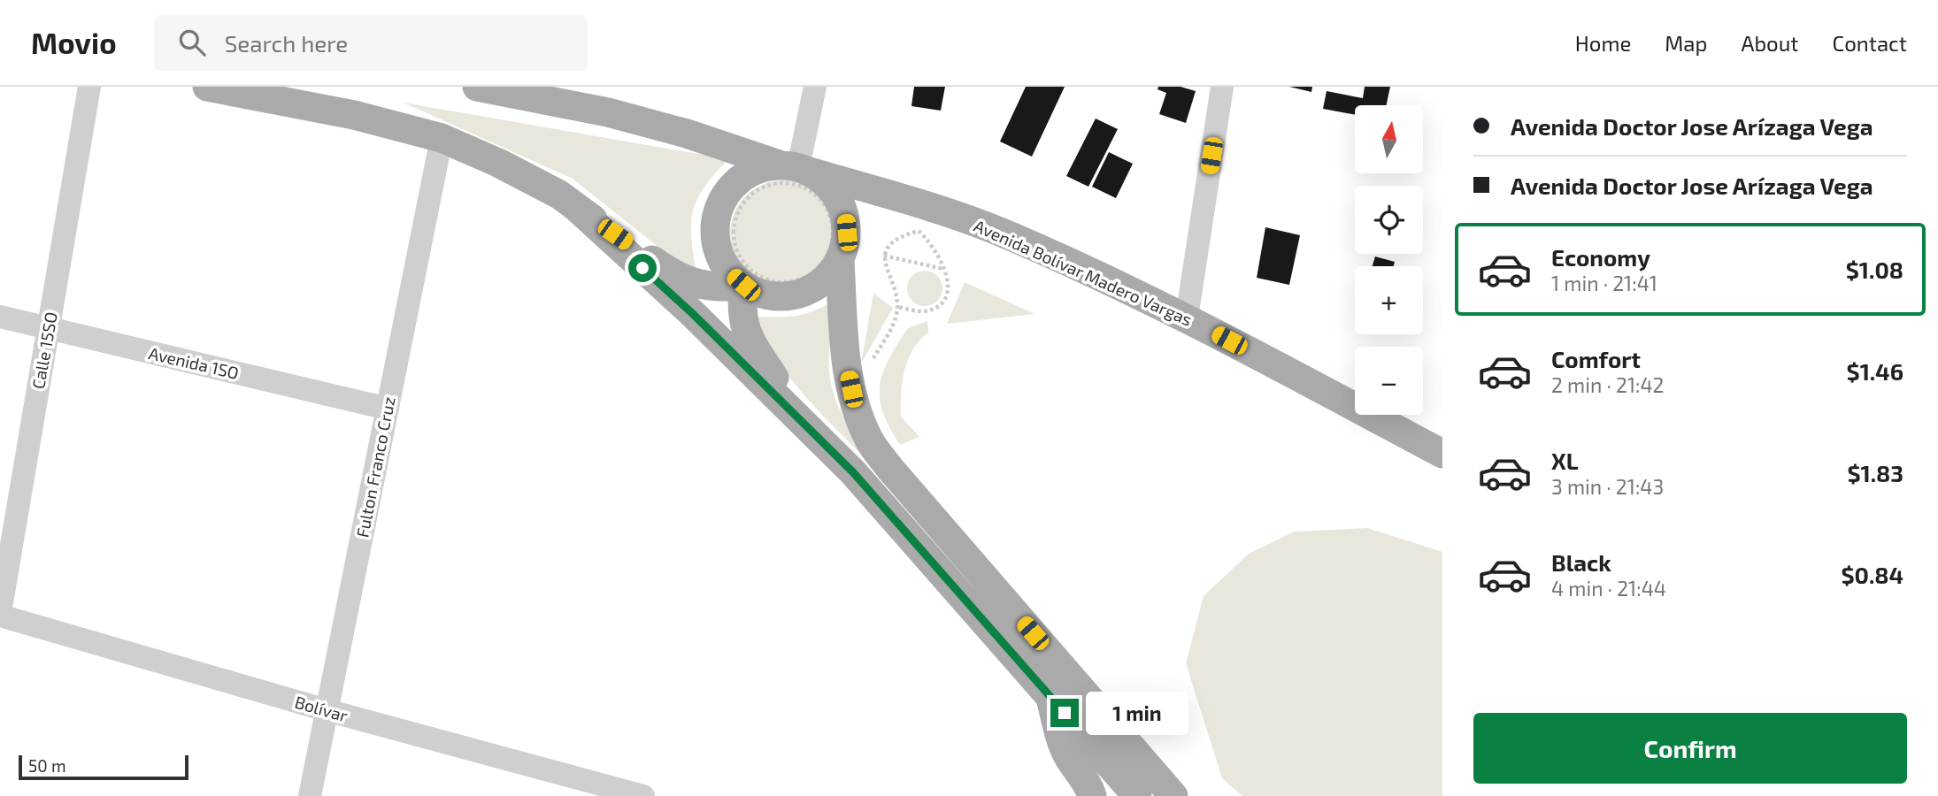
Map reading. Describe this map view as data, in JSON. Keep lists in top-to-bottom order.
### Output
{
  "streets": {
    "main road": ["Avenida Bolívar Madero Vargas"],
    "street": [
      "Calle 15SO",
      "Avenida 1SO",
      "Fulton Franco Cruz",
      "Bolívar"
    ]
  },
  "crossings": [
    ["Calle 15SO", "Avenida 1SO"],
    ["Calle 15SO", "Bolívar"],
    ["Avenida 1SO", "Fulton Franco Cruz"],
    ["Fulton Franco Cruz", "Bolívar"]
  ],
  "scale_bar": "50 m",
  "north": "top",
  "page": {
    "header": "Movio",
    "search": "Search here",
    "nav": [
      "Home",
      "Map",
      "About",
      "Contact"
    ],
    "banner": ["Avenida Doctor Jose Arízaga Vega", "Avenida Doctor Jose Arízaga Vega"],
    "map_buttons": ["+", "−"],
    "list": [
      {
        "name": "Economy",
        "note": "1 min · 21:41",
        "value": "$1.08"
      },
      {
        "name": "Comfort",
        "note": "2 min · 21:42",
        "value": "$1.46"
      },
      {
        "name": "XL",
        "note": "3 min · 21:43",
        "value": "$1.83"
      },
      {
        "name": "Black",
        "note": "4 min · 21:44",
        "value": "$0.84"
      }
    ],
    "bubble": "1 min",
    "buttons": "Confirm",
    "scale": "50 m"
  }
}
